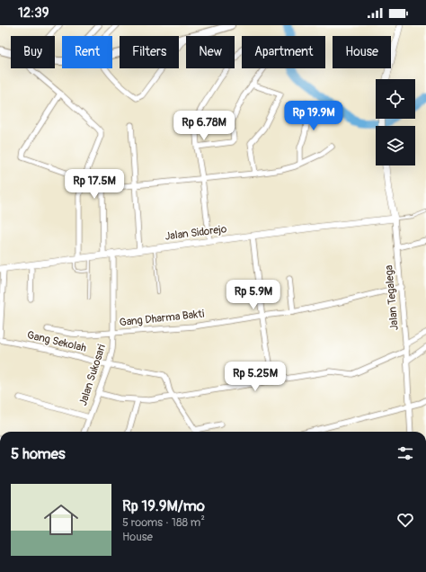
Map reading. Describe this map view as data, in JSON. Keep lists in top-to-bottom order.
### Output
{
  "streets": {
    "street": [
      "Jalan Sidorejo",
      "Jalan Tegalega",
      "Gang Dharma Bakti",
      "Gang Sekolah",
      "Jalan Sukosari"
    ]
  },
  "crossings": [
    ["Jalan Sidorejo", "Jalan Tegalega"],
    ["Jalan Sidorejo", "Jalan Sukosari"],
    ["Jalan Tegalega", "Gang Dharma Bakti"],
    ["Gang Dharma Bakti", "Jalan Sukosari"],
    ["Gang Sekolah", "Jalan Sukosari"]
  ],
  "page": {
    "status": "12:39",
    "chip": [
      "Buy",
      "Rent",
      "Filters",
      "New",
      "Apartment",
      "House"
    ],
    "price": [
      "Rp 19.9M",
      "Rp 6.78M",
      "Rp 17.5M",
      "Rp 5.9M",
      "Rp 5.25M"
    ],
    "heading": "5 homes",
    "list": [
      {
        "name": "Rp 19.9M/mo",
        "note": "5 rooms · 188 m² · House"
      }
    ]
  }
}
